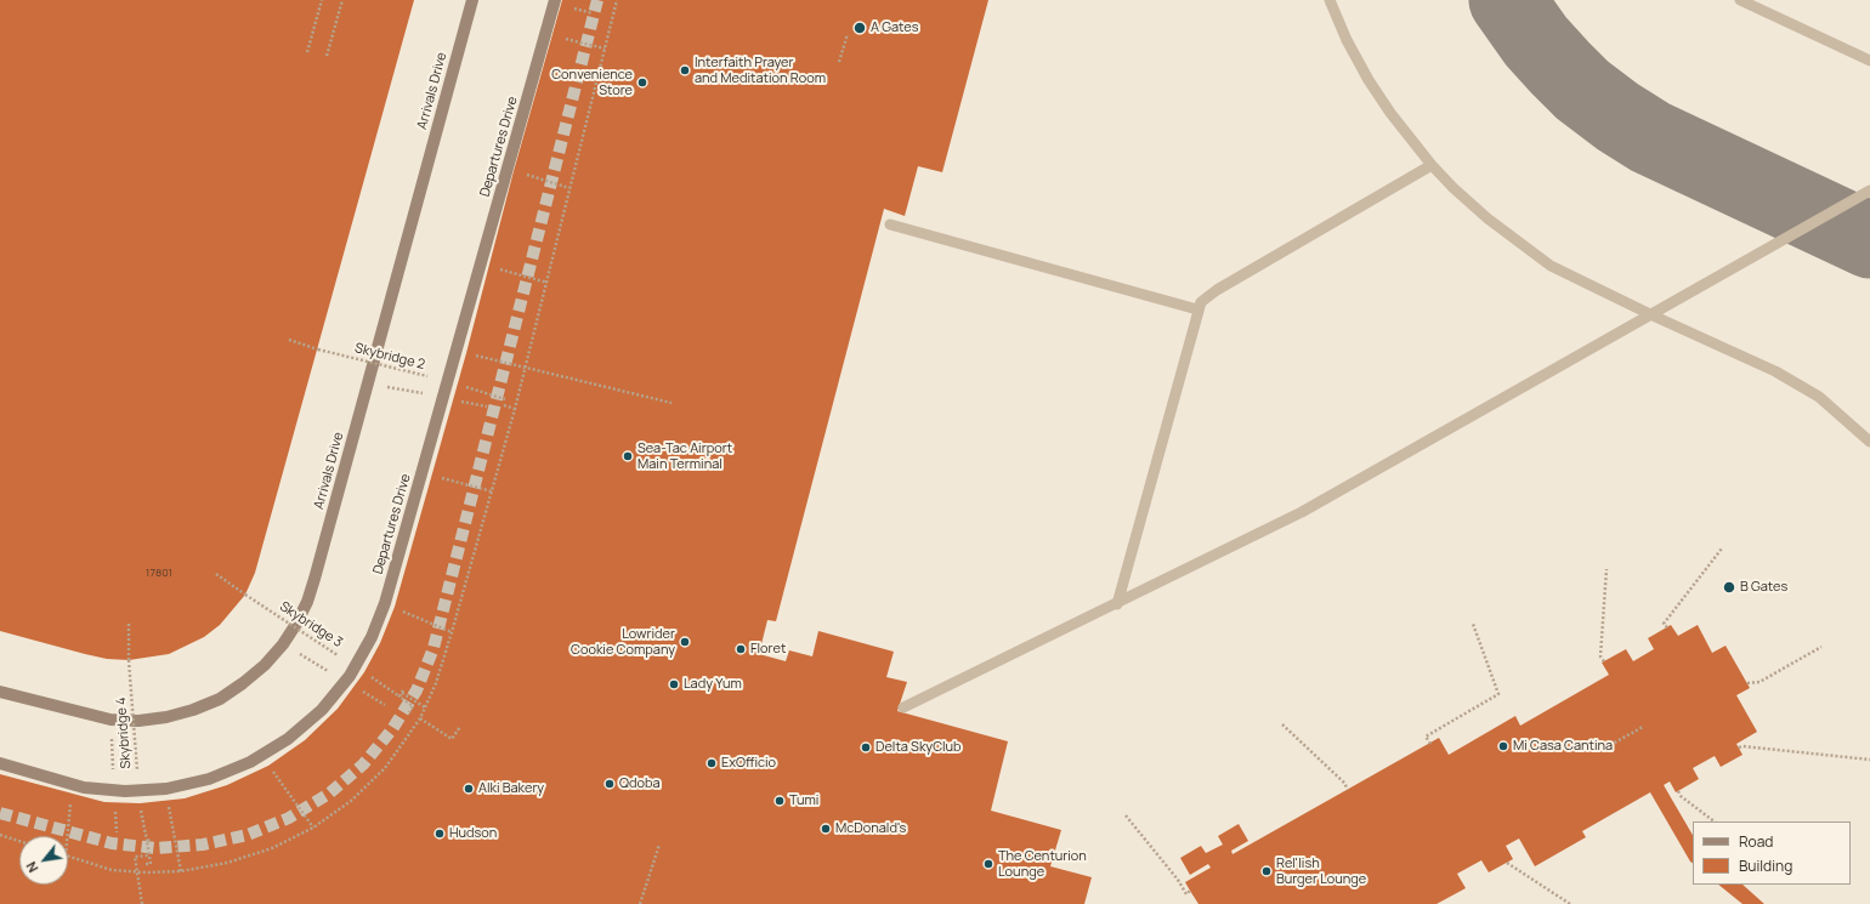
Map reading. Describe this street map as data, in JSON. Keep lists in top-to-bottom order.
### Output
{
  "streets": {
    "main road": ["Arrivals Drive", "Departures Drive"],
    "path": ["Skybridge 2", "Skybridge 3", "Skybridge 4"]
  },
  "places": [
    "A Gates",
    "Interfaith Prayer and Meditation Room",
    "Convenience Store",
    "Sea-Tac Airport Main Terminal",
    "B Gates",
    "Lowrider Cookie Company",
    "Floret",
    "Lady Yum",
    "Mi Casa Cantina",
    "Delta SkyClub",
    "ExOfficio",
    "Qdoba",
    "Alki Bakery",
    "Tumi",
    "McDonald's",
    "Hudson",
    "The Centurion Lounge",
    "Rel'lish Burger Lounge"
  ],
  "house_numbers": ["17801"],
  "legend": ["Road", "Building"],
  "north": "bottom left"
}
